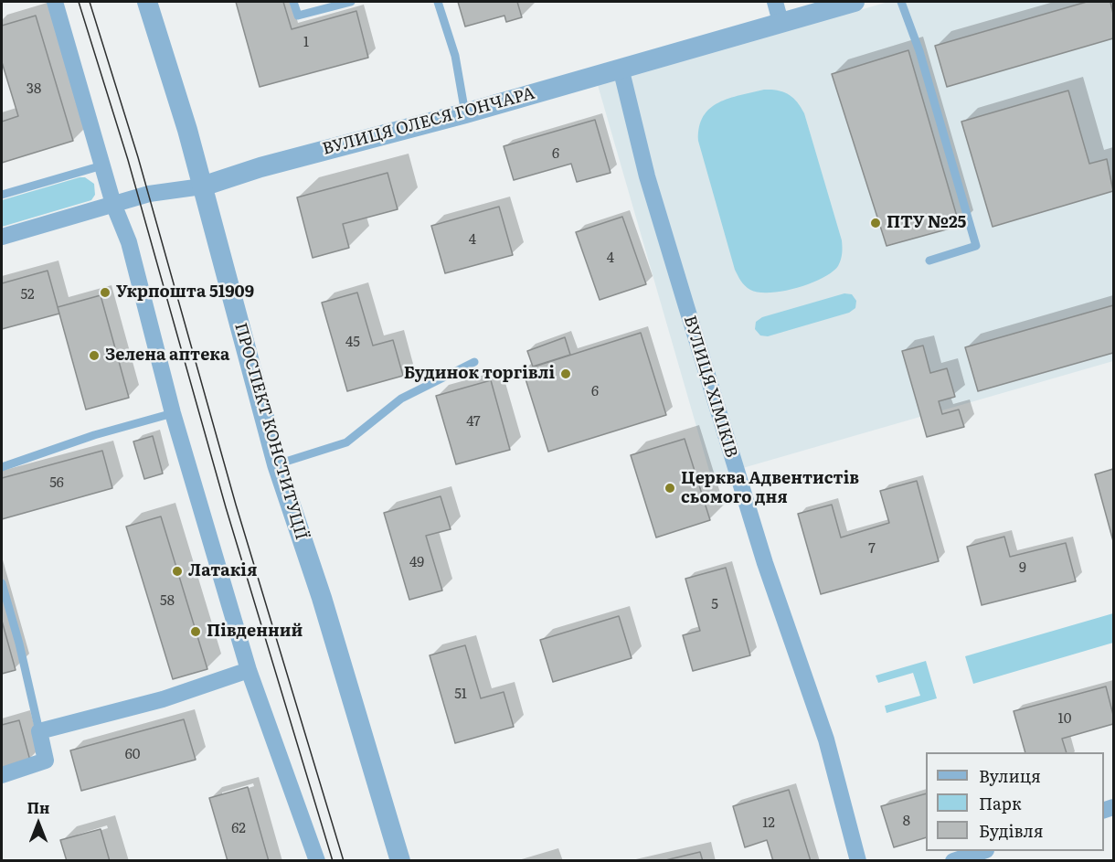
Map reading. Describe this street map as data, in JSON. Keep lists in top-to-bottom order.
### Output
{
  "streets": {
    "street": ["ВУЛИЦЯ ОЛЕСЯ ГОНЧАРА", "ВУЛИЦЯ ХІМІКІВ", "ПРОСПЕКТ КОНСТИТУЦІЇ"]
  },
  "crossings": [
    ["ВУЛИЦЯ ОЛЕСЯ ГОНЧАРА", "ВУЛИЦЯ ХІМІКІВ"],
    ["ВУЛИЦЯ ОЛЕСЯ ГОНЧАРА", "ПРОСПЕКТ КОНСТИТУЦІЇ"]
  ],
  "places": [
    "ПТУ №25",
    "Укрпошта 51909",
    "Зелена аптека",
    "Будинок торгівлі",
    "Церква Адвентистів сьомого дня",
    "Латакія",
    "Південний"
  ],
  "house_numbers": [
    "1",
    "38",
    "6",
    "4",
    "4",
    "52",
    "45",
    "6",
    "47",
    "56",
    "7",
    "49",
    "9",
    "58",
    "5",
    "51",
    "10",
    "60",
    "8",
    "12",
    "62"
  ],
  "legend": ["Вулиця", "Парк", "Будівля"],
  "north": "top"
}
